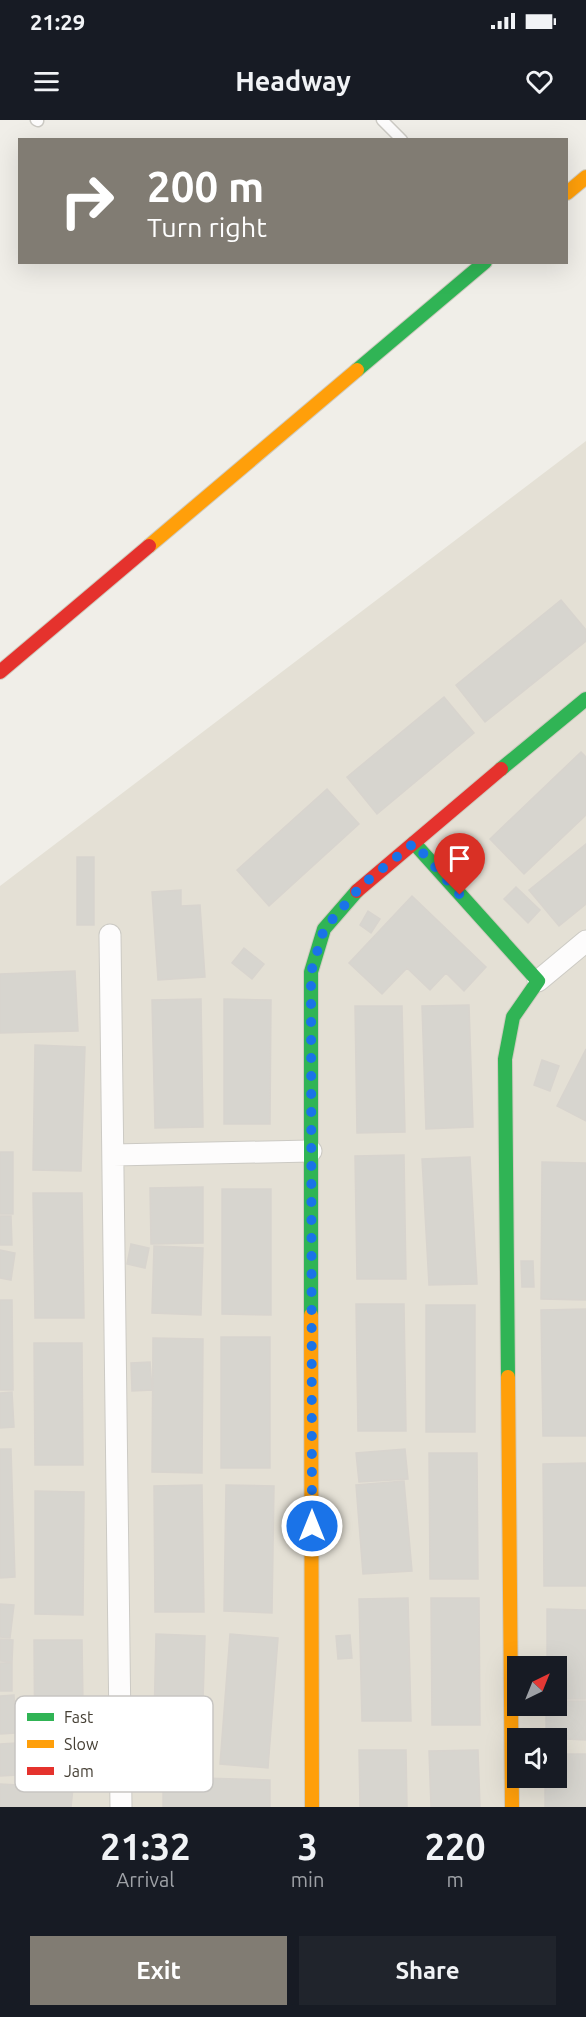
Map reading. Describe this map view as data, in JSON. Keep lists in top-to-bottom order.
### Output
{
  "legend": ["Fast", "Slow", "Jam"],
  "north": "top right",
  "page": {
    "status": "21:29",
    "header": "Headway",
    "turn": ["200 m", "Turn right"],
    "eta": [
      "21:32",
      "Arrival",
      "3",
      "min",
      "220",
      "m"
    ],
    "buttons": ["Exit", "Share"]
  }
}
